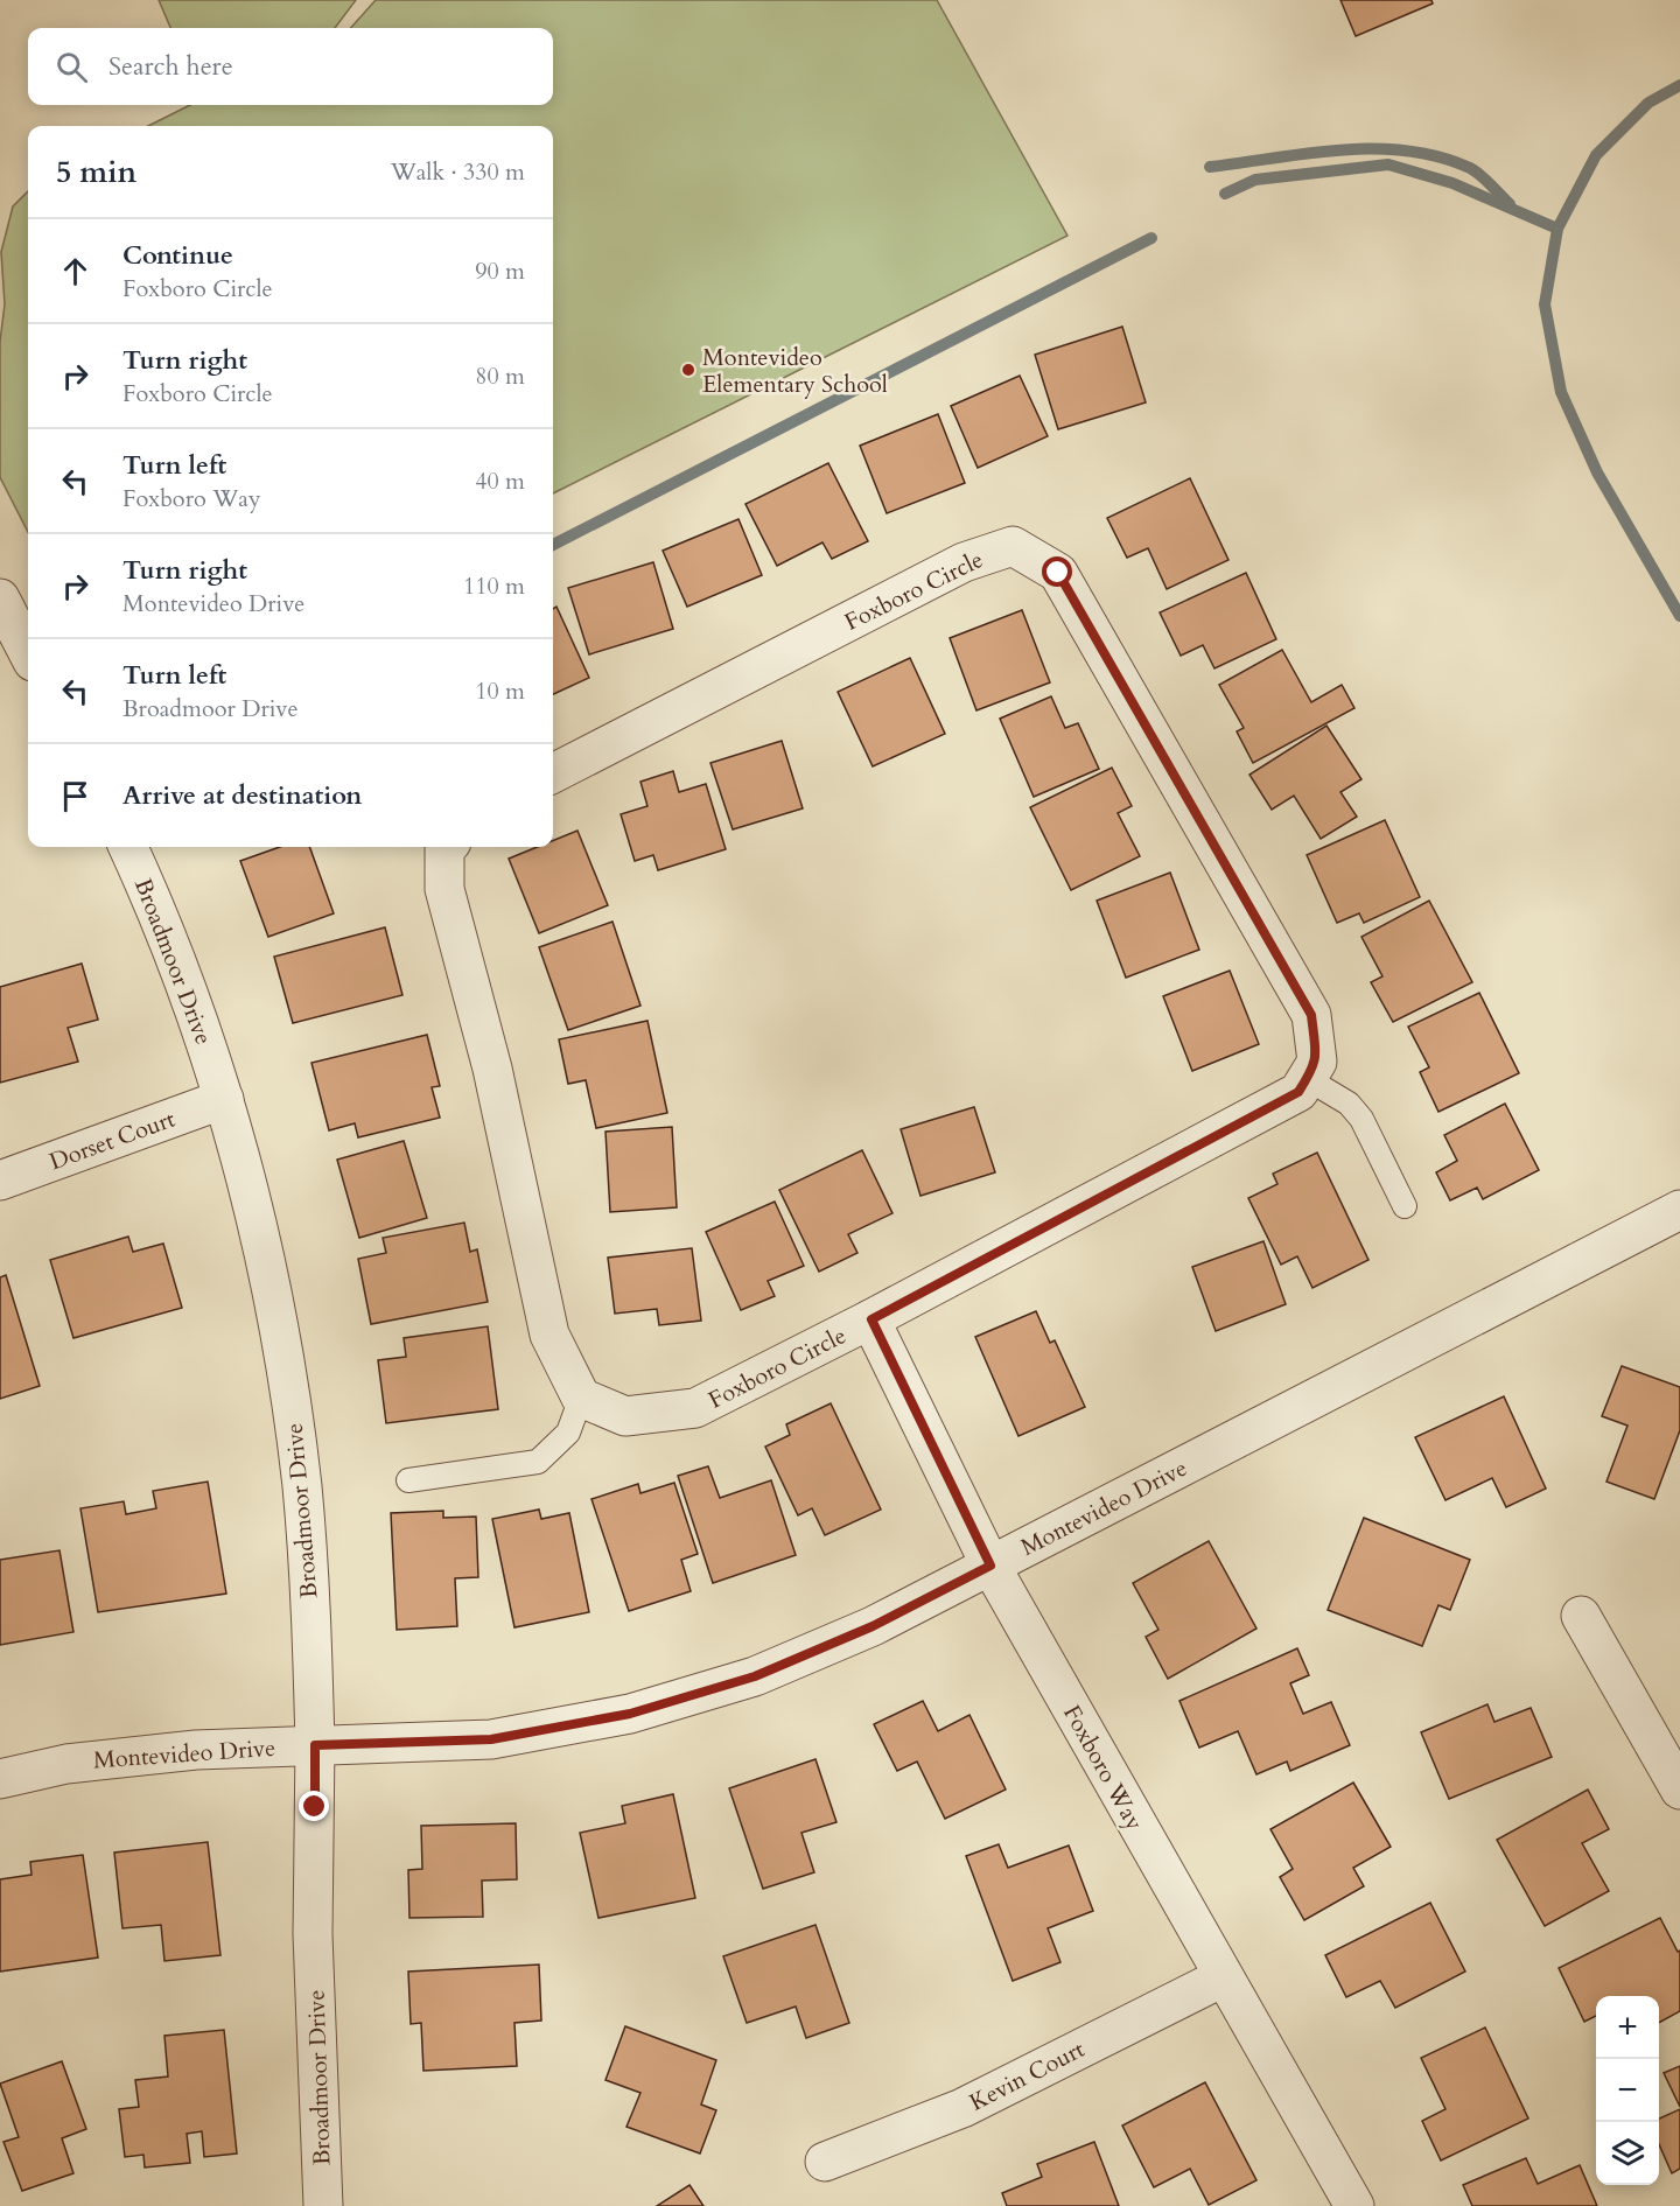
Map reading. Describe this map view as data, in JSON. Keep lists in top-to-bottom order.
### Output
{
  "streets": {
    "street": [
      "Foxboro Circle",
      "Broadmoor Drive",
      "Dorset Court",
      "Montevideo Drive",
      "Foxboro Way",
      "Kevin Court"
    ]
  },
  "crossings": [
    ["Foxboro Circle", "Foxboro Way"],
    ["Broadmoor Drive", "Dorset Court"],
    ["Broadmoor Drive", "Montevideo Drive"],
    ["Montevideo Drive", "Foxboro Way"],
    ["Foxboro Way", "Kevin Court"]
  ],
  "places": ["Montevideo Elementary School"],
  "page": {
    "search": "Search here",
    "heading": ["5 min", "Walk · 330 m"],
    "list": [
      ["Continue", "Foxboro Circle", "90 m"],
      ["Turn right", "Foxboro Circle", "80 m"],
      ["Turn left", "Foxboro Way", "40 m"],
      ["Turn right", "Montevideo Drive", "110 m"],
      ["Turn left", "Broadmoor Drive", "10 m"],
      "Arrive at destination"
    ],
    "map_buttons": ["+", "−"]
  }
}
